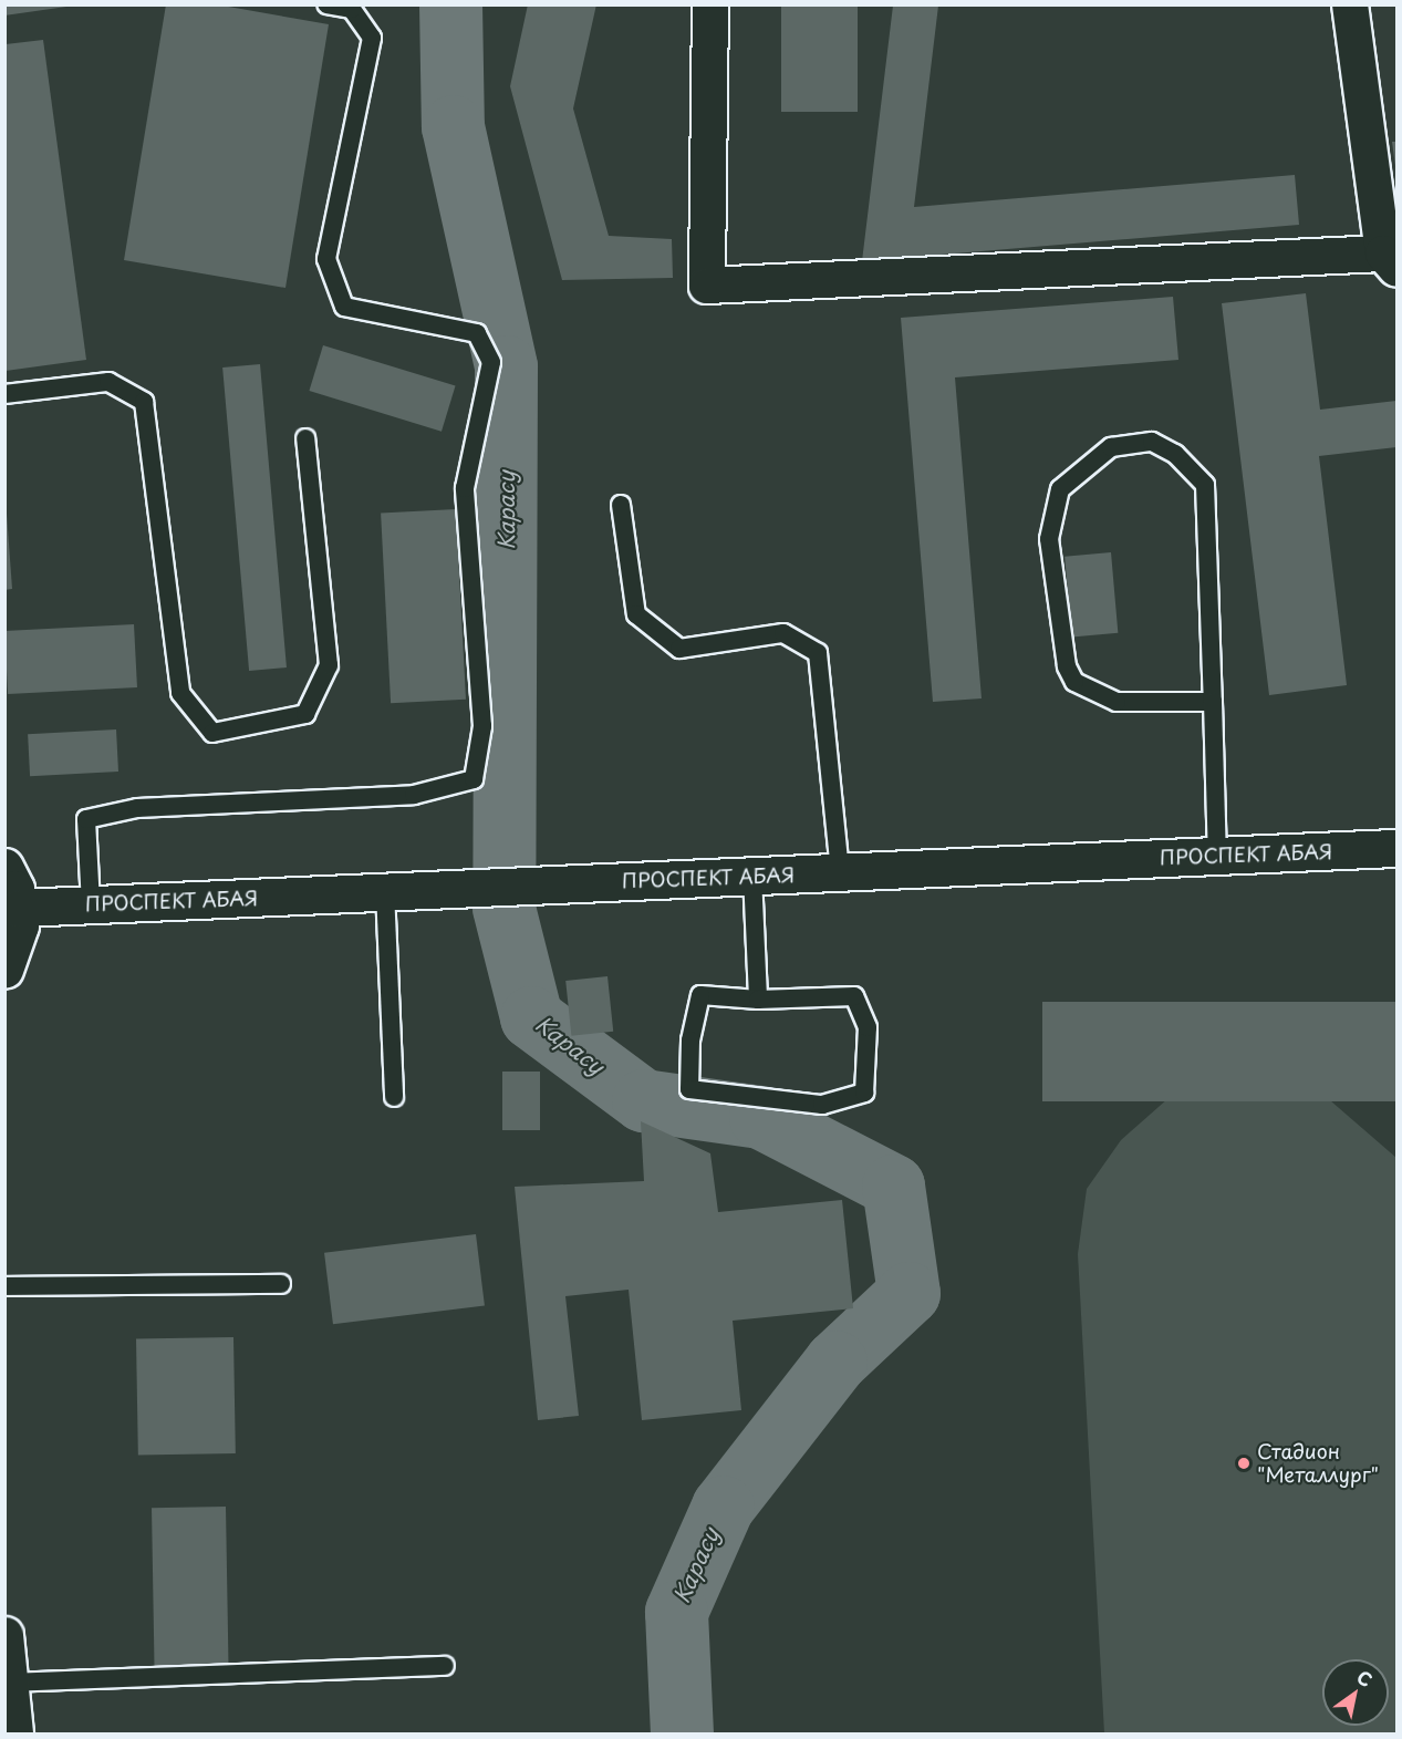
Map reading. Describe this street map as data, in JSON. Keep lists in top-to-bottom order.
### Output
{
  "streets": {
    "main road": ["ПРОСПЕКТ АБАЯ"]
  },
  "water": ["Карасу"],
  "places": ["Стадион \"Металлург\""],
  "north": "top right"
}
